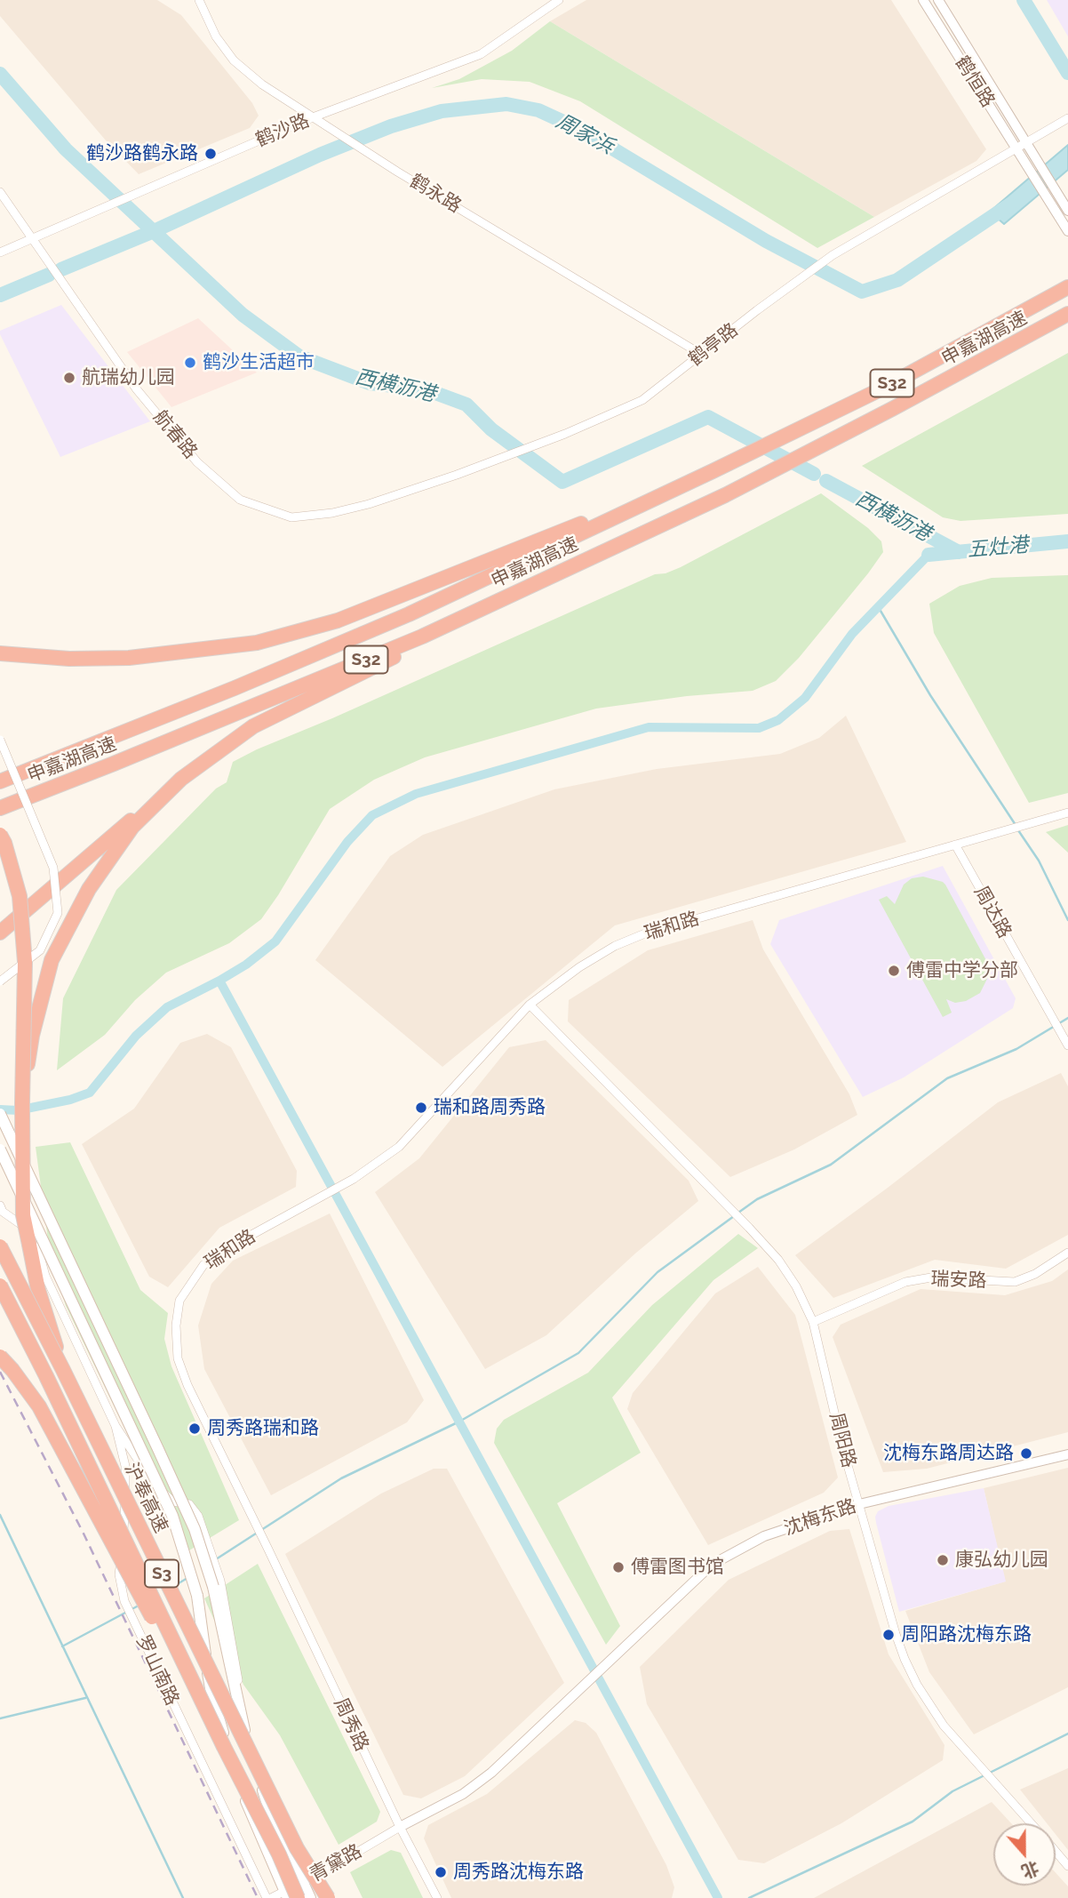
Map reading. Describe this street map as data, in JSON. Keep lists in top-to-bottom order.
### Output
{
  "streets": {
    "highway": [
      "申嘉湖高速",
      "S32",
      "沪奉高速",
      "S3"
    ],
    "main road": ["罗山南路"],
    "street": [
      "鹤恒路",
      "鹤沙路",
      "鹤永路",
      "鹤亭路",
      "航春路",
      "周达路",
      "瑞和路",
      "瑞安路",
      "周阳路",
      "沈梅东路",
      "周秀路",
      "青黛路"
    ]
  },
  "crossings": [
    ["鹤恒路", "鹤亭路"],
    ["鹤沙路", "鹤永路"],
    ["鹤沙路", "航春路"],
    ["鹤永路", "鹤亭路"],
    ["鹤亭路", "航春路"],
    ["周达路", "瑞和路"],
    ["瑞和路", "周阳路"],
    ["瑞和路", "周秀路"],
    ["瑞安路", "周阳路"],
    ["周阳路", "沈梅东路"],
    ["沪奉高速", "罗山南路"],
    ["沪奉高速", "青黛路"],
    ["沈梅东路", "周秀路"],
    ["沈梅东路", "青黛路"],
    ["罗山南路", "青黛路"],
    ["周秀路", "青黛路"]
  ],
  "water": ["周家浜", "西横沥港", "五灶港"],
  "places": [
    "鹤沙路鹤永路",
    "鹤沙生活超市",
    "航瑞幼儿园",
    "傅雷中学分部",
    "瑞和路周秀路",
    "周秀路瑞和路",
    "沈梅东路周达路",
    "康弘幼儿园",
    "傅雷图书馆",
    "周阳路沈梅东路",
    "周秀路沈梅东路"
  ],
  "north": "bottom"
}
